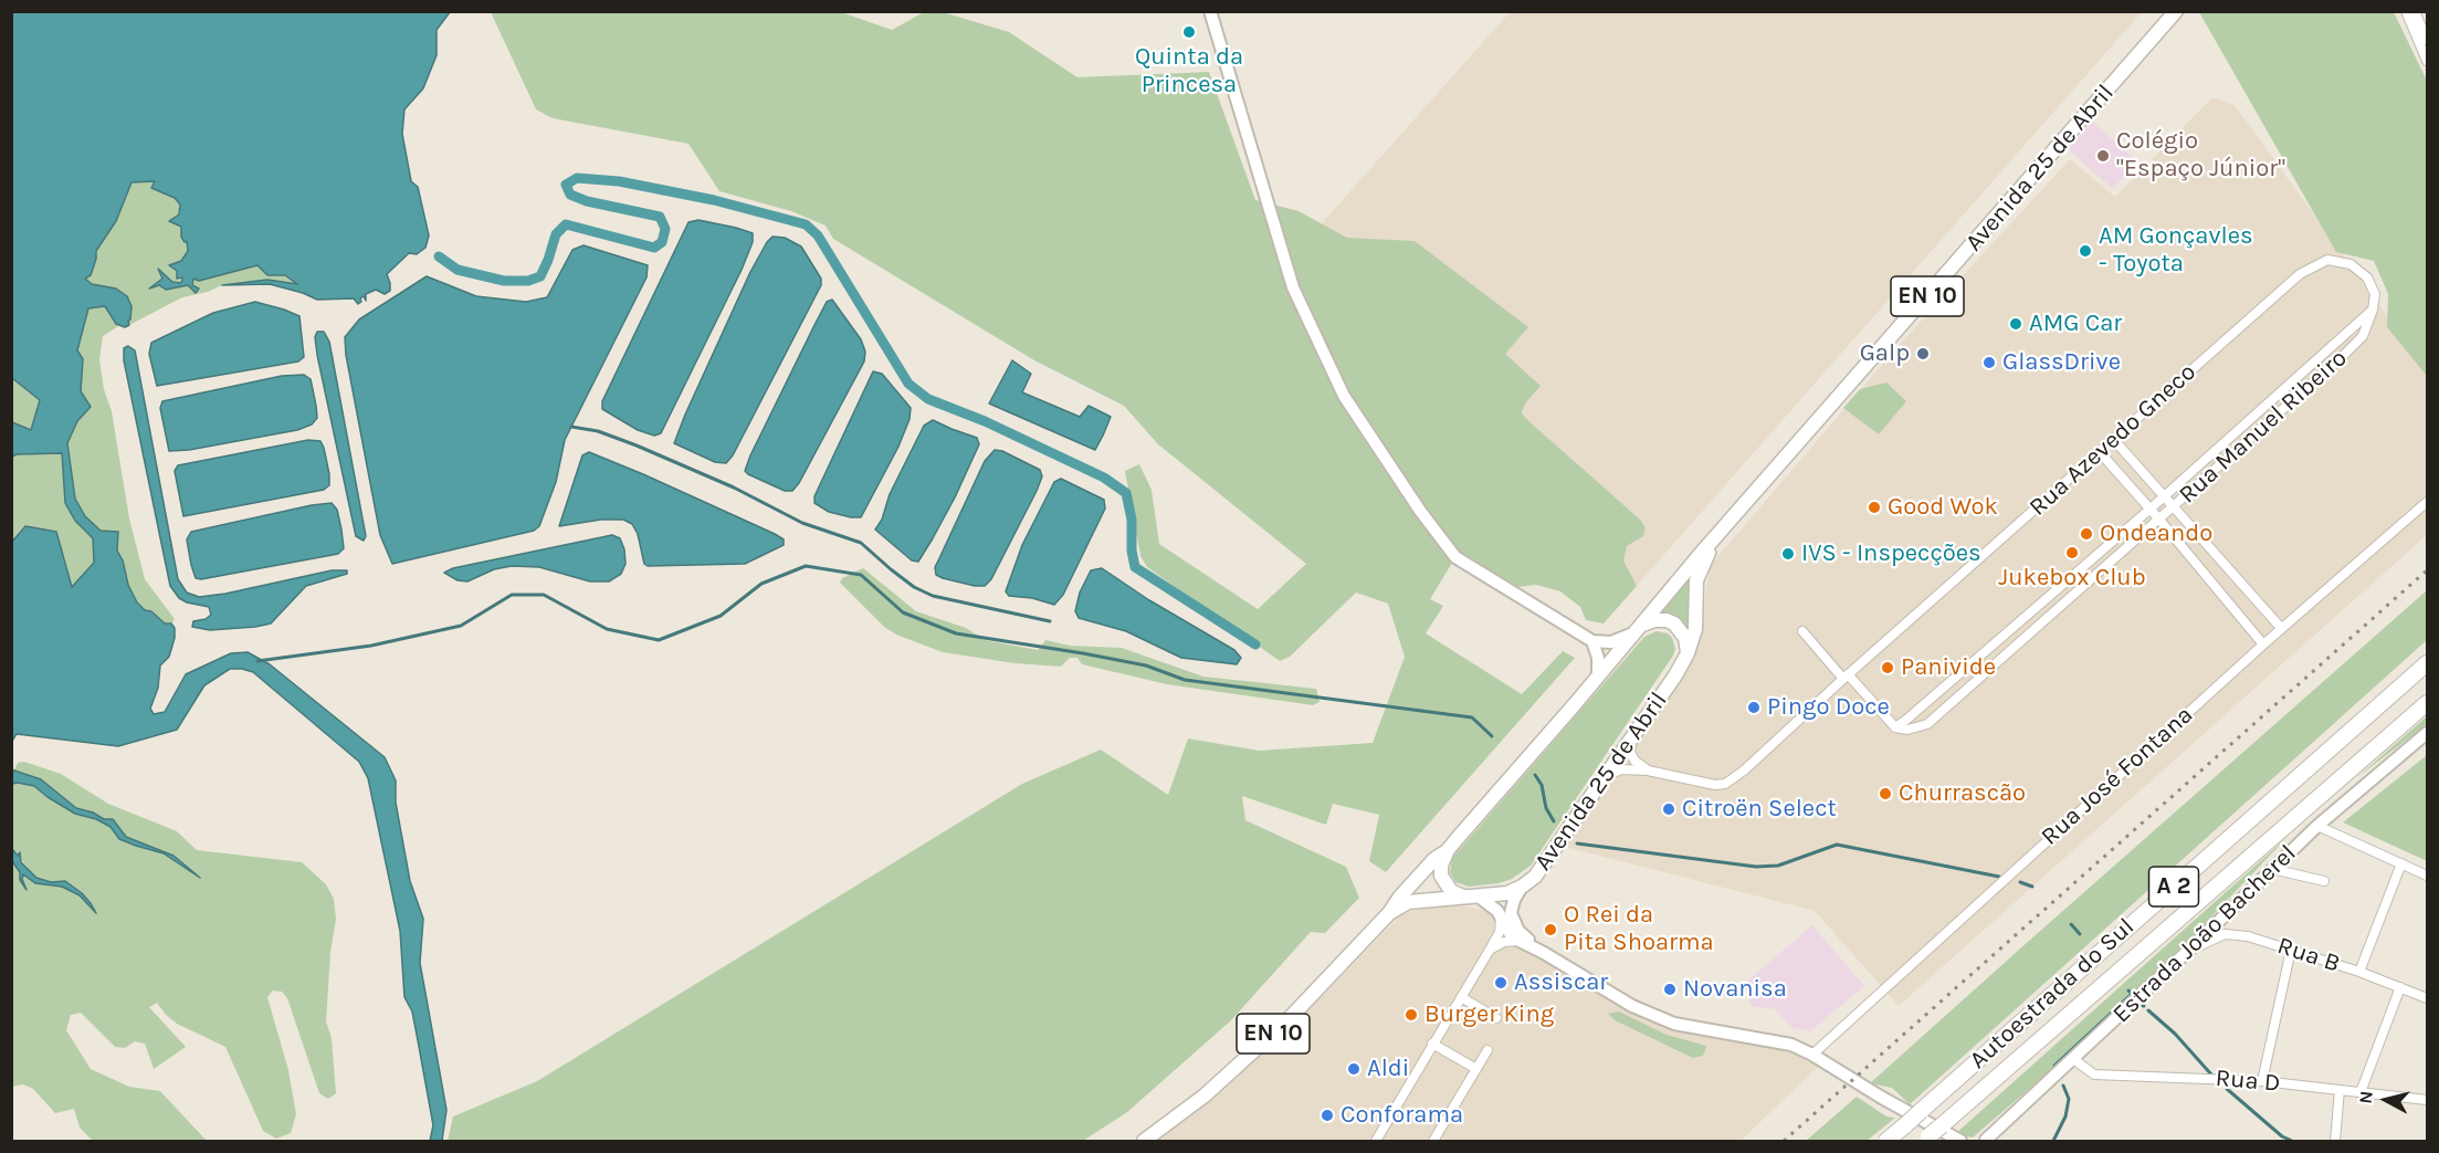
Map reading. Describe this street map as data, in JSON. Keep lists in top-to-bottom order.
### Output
{
  "streets": {
    "highway": ["A 2", "Autoestrada do Sul"],
    "main road": ["Avenida 25 de Abril", "EN 10"],
    "street": [
      "Rua Manuel Ribeiro",
      "Rua Azevedo Gneco",
      "Rua José Fontana",
      "Estrada João Bacherel",
      "Rua B",
      "Rua D"
    ]
  },
  "crossings": [
    ["Avenida 25 de Abril", "Rua Azevedo Gneco"],
    ["Rua Manuel Ribeiro", "Rua Azevedo Gneco"],
    ["Estrada João Bacherel", "Rua B"],
    ["Estrada João Bacherel", "Rua D"]
  ],
  "places": [
    "Quinta da Princesa",
    "Colégio \"Espaço Júnior\"",
    "AM Gonçavles - Toyota",
    "AMG Car",
    "Galp",
    "GlassDrive",
    "Good Wok",
    "Ondeando",
    "Jukebox Club",
    "IVS - Inspecções",
    "Panivide",
    "Pingo Doce",
    "Churrascão",
    "Citroën Select",
    "O Rei da Pita Shoarma",
    "Assiscar",
    "Novanisa",
    "Burger King",
    "Aldi",
    "Conforama"
  ],
  "north": "left"
}
